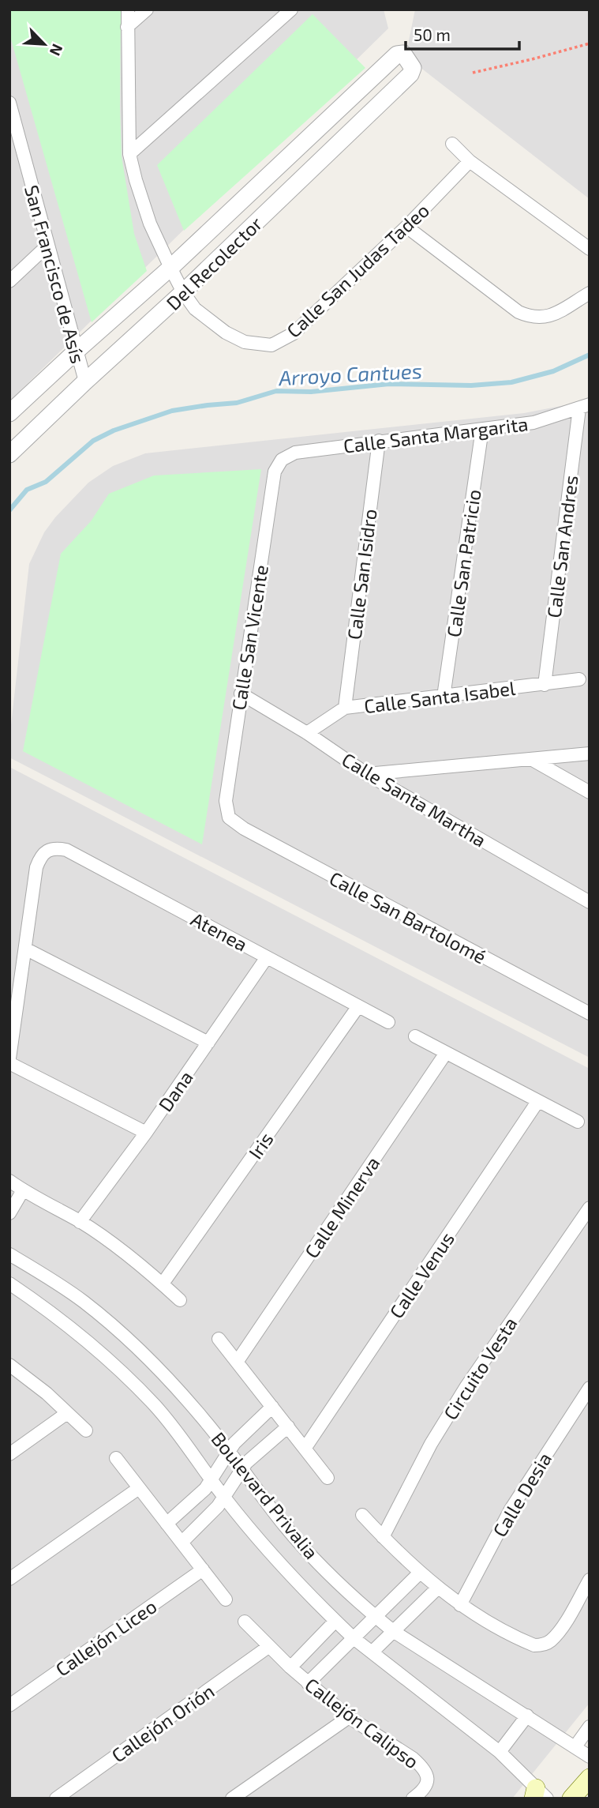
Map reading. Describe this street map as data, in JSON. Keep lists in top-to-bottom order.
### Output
{
  "streets": {
    "street": [
      "Del Recolector",
      "Calle San Judas Tadeo",
      "San Francisco de Asís",
      "Calle Santa Margarita",
      "Calle San Andres",
      "Calle San Patricio",
      "Calle San Isidro",
      "Calle San Vicente",
      "Calle Santa Isabel",
      "Calle Santa Martha",
      "Calle San Bartolomé",
      "Atenea",
      "Dana",
      "Iris",
      "Calle Minerva",
      "Calle Venus",
      "Circuito Vesta",
      "Calle Desia",
      "Boulevard Privalia",
      "Callejón Liceo",
      "Callejón Orión",
      "Callejón Calipso"
    ]
  },
  "crossings": [
    ["Del Recolector", "Calle San Judas Tadeo"],
    ["Del Recolector", "San Francisco de Asís"],
    ["Calle Santa Margarita", "Calle San Andres"],
    ["Calle Santa Margarita", "Calle San Patricio"],
    ["Calle Santa Margarita", "Calle San Isidro"],
    ["Calle Santa Margarita", "Calle San Vicente"],
    ["Calle San Andres", "Calle Santa Isabel"],
    ["Calle San Patricio", "Calle Santa Isabel"],
    ["Calle San Isidro", "Calle Santa Isabel"],
    ["Calle San Vicente", "Calle Santa Martha"],
    ["Calle San Vicente", "Calle San Bartolomé"],
    ["Calle Santa Isabel", "Calle Santa Martha"],
    ["Atenea", "Dana"],
    ["Atenea", "Iris"],
    ["Callejón Orión", "Callejón Calipso"]
  ],
  "water": ["Arroyo Cantues"],
  "scale_bar": "50 m",
  "north": "bottom right"
}
